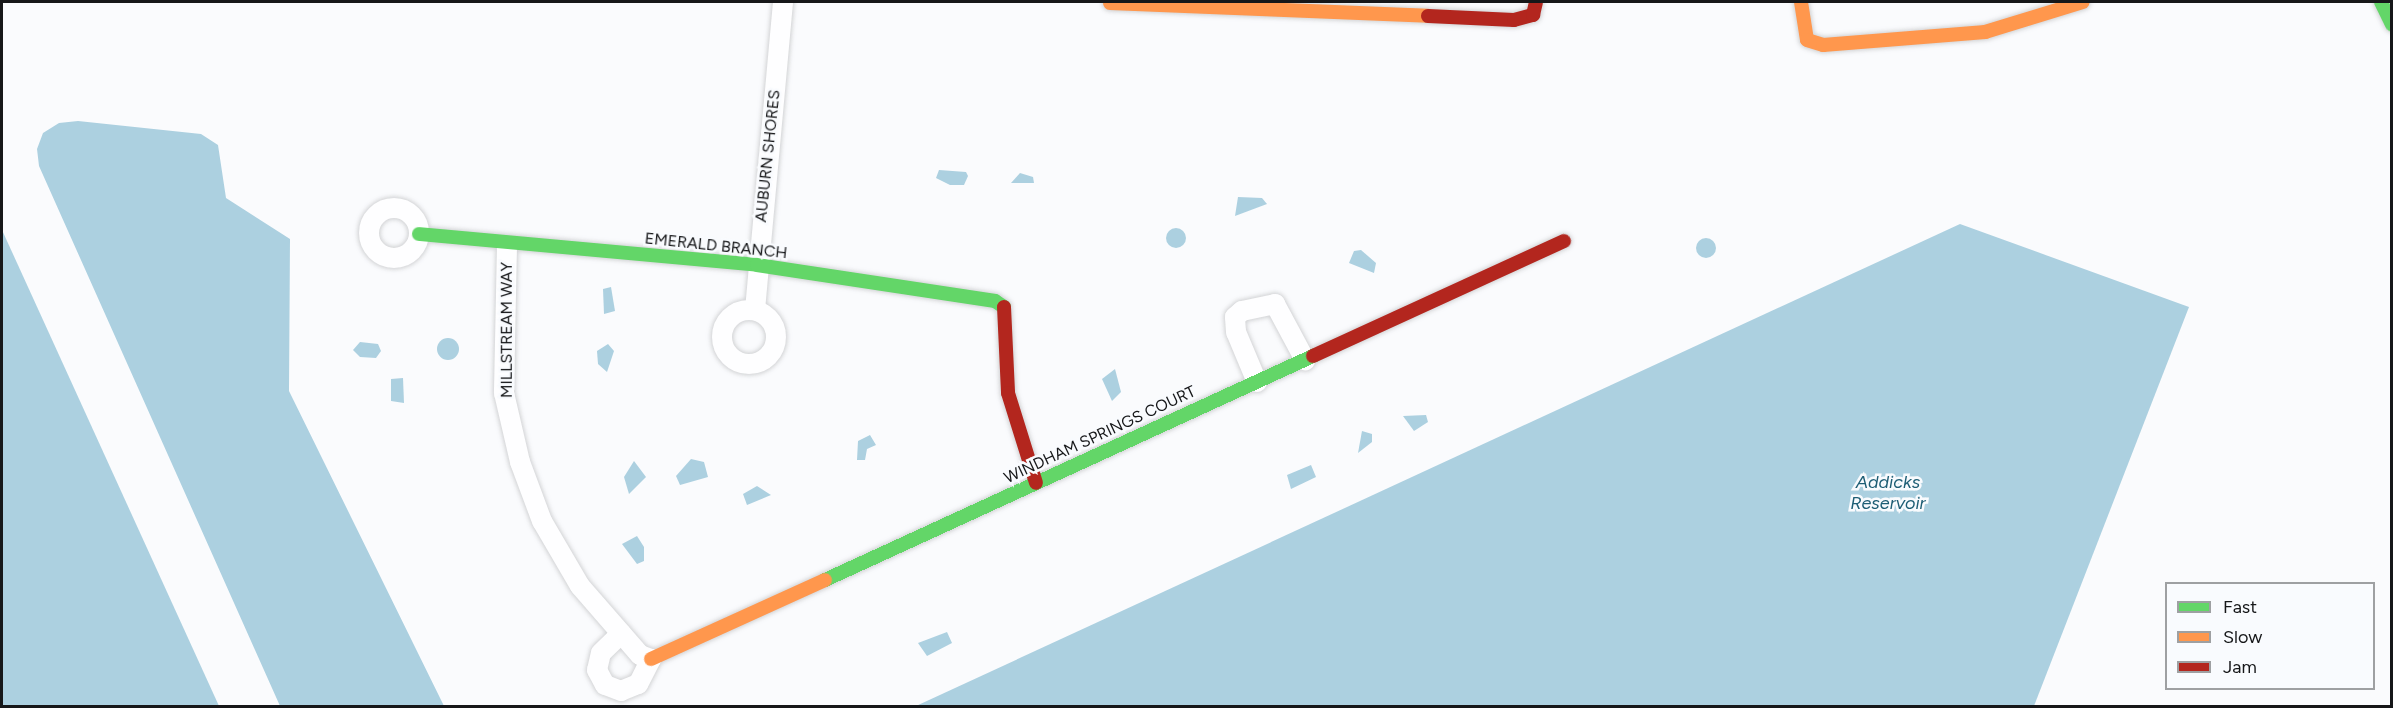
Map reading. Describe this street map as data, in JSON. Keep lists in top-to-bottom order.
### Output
{
  "streets": {
    "street": [
      "AUBURN SHORES",
      "EMERALD BRANCH",
      "MILLSTREAM WAY",
      "WINDHAM SPRINGS COURT"
    ]
  },
  "crossings": [
    ["AUBURN SHORES", "EMERALD BRANCH"],
    ["EMERALD BRANCH", "MILLSTREAM WAY"],
    ["EMERALD BRANCH", "WINDHAM SPRINGS COURT"],
    ["MILLSTREAM WAY", "WINDHAM SPRINGS COURT"]
  ],
  "water": ["Addicks Reservoir"],
  "legend": ["Fast", "Slow", "Jam"]
}
